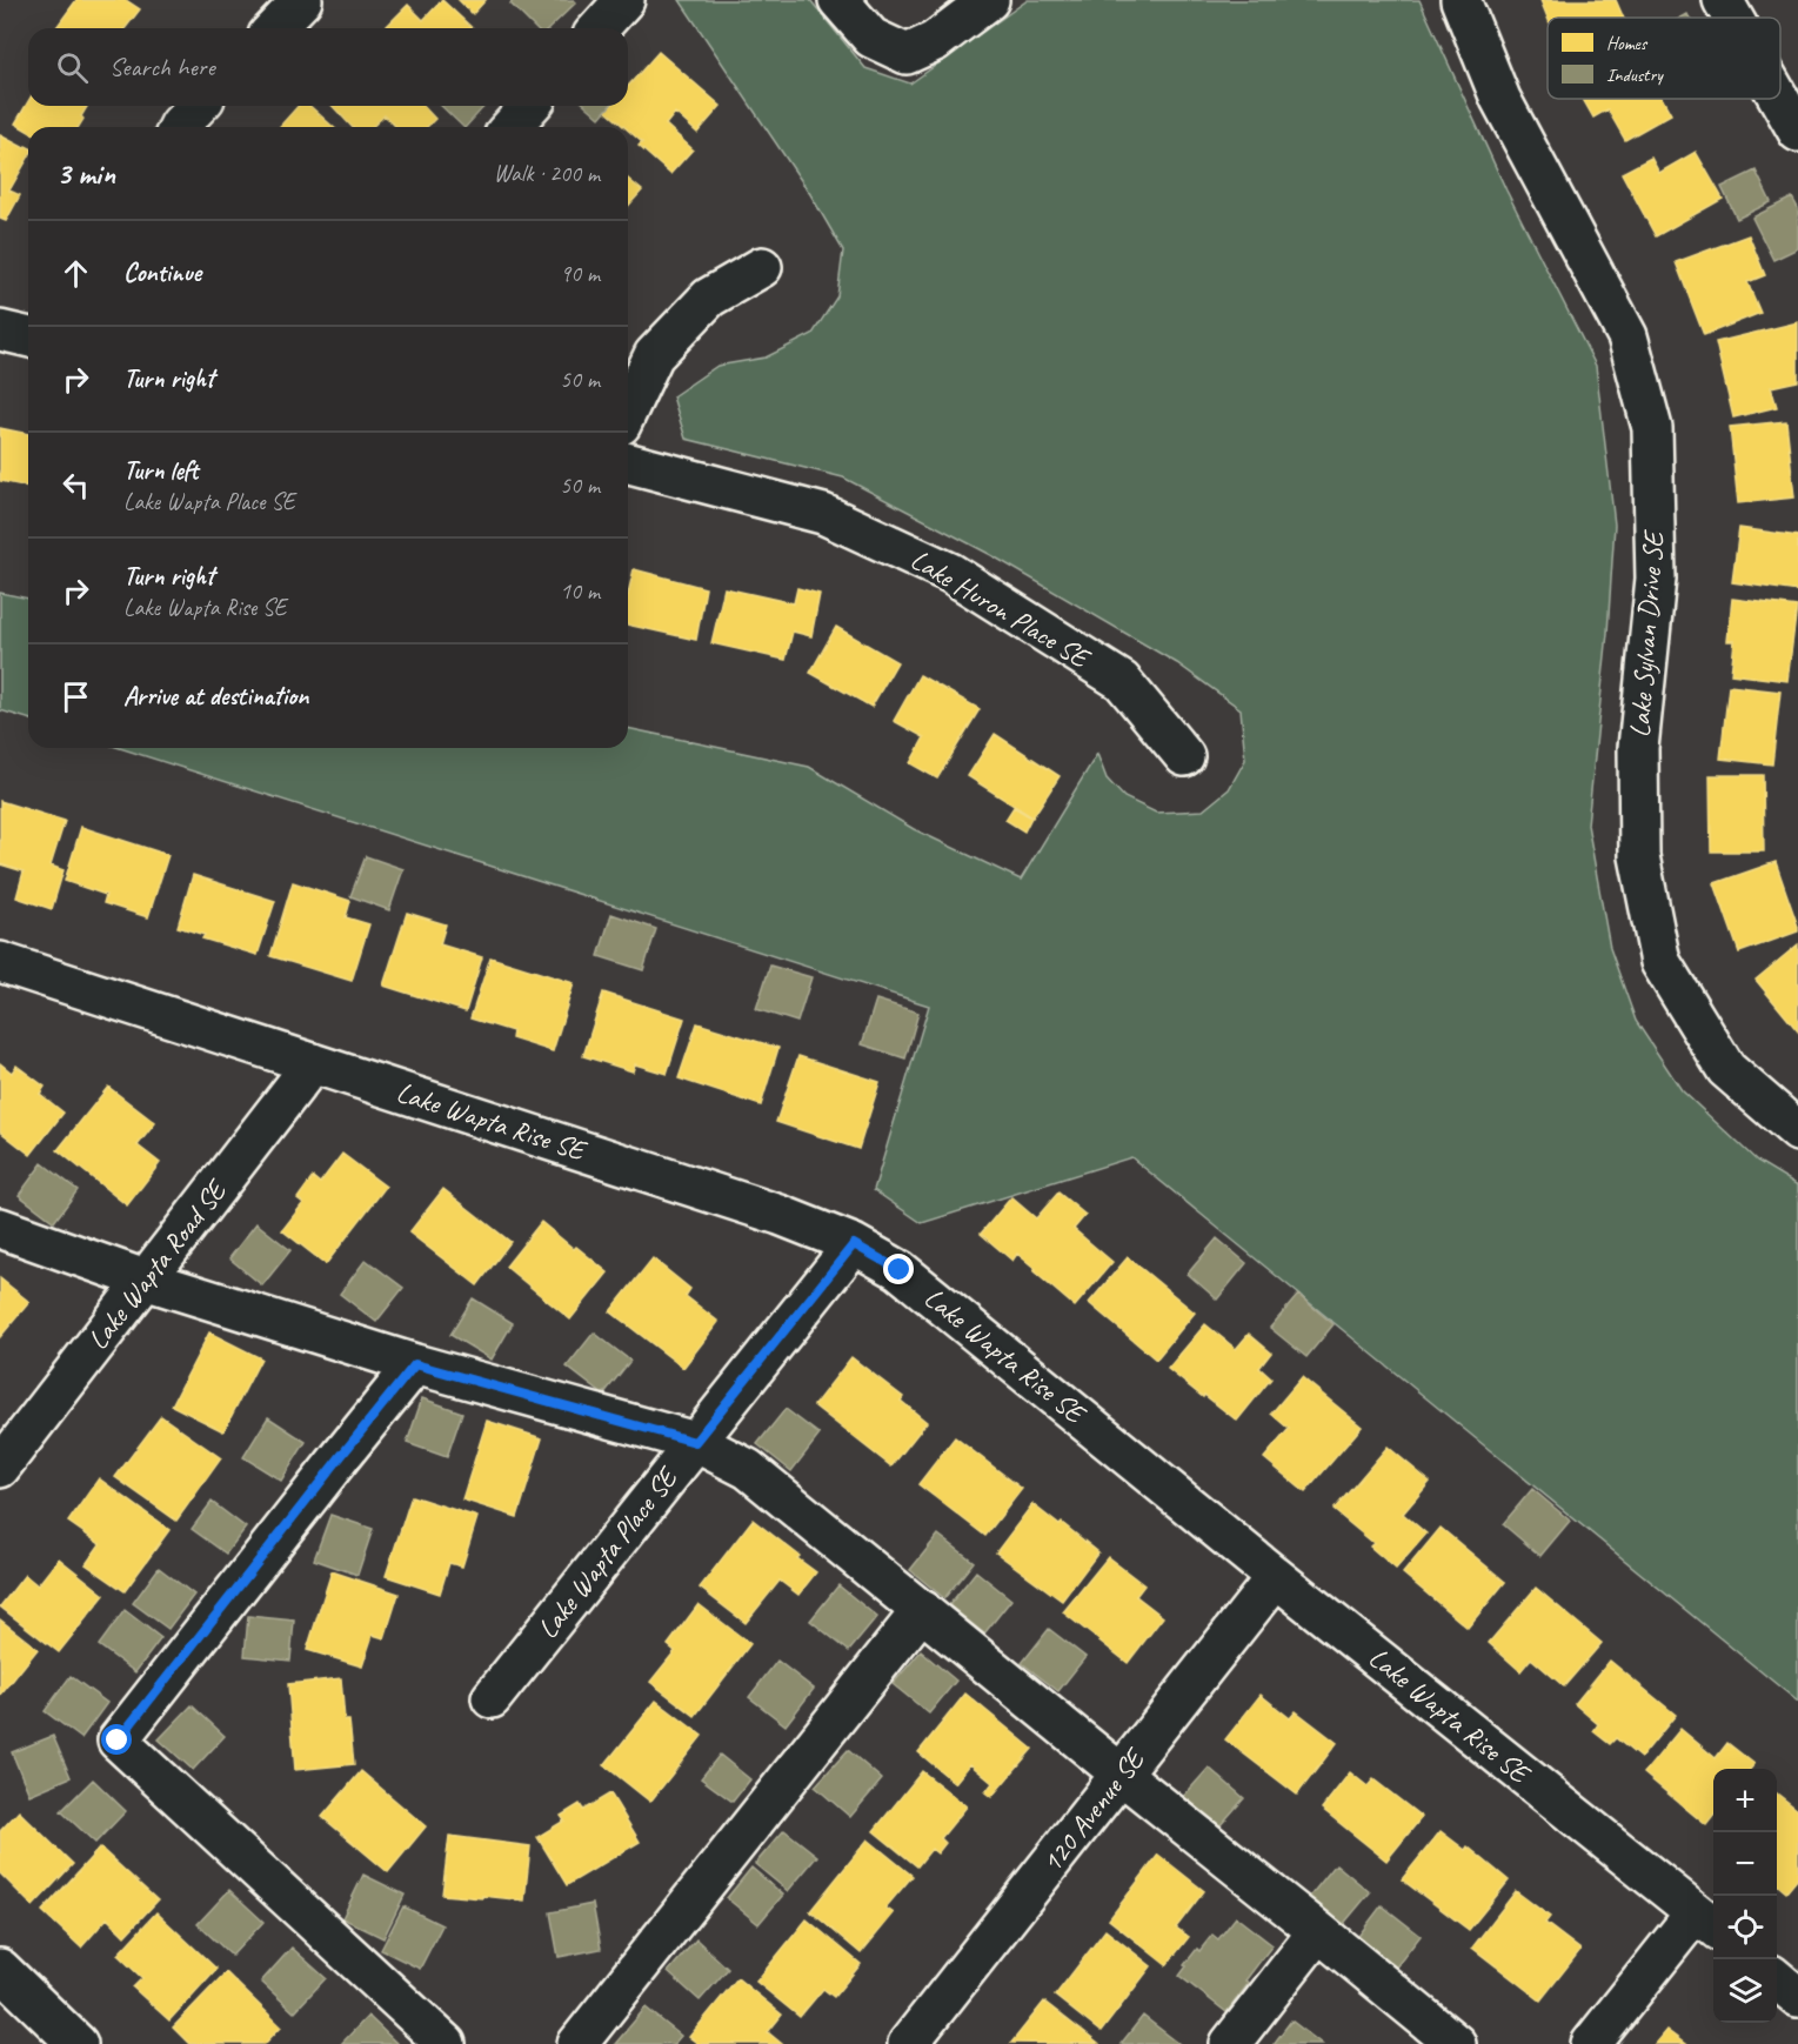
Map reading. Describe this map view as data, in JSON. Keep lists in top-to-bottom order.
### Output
{
  "streets": {
    "street": [
      "Lake Huron Place SE",
      "Lake Sylvan Drive SE",
      "Lake Wapta Rise SE",
      "Lake Wapta Road SE",
      "Lake Wapta Place SE",
      "120 Avenue SE"
    ]
  },
  "crossings": [
    ["Lake Wapta Rise SE", "Lake Wapta Road SE"],
    ["Lake Wapta Rise SE", "Lake Wapta Place SE"],
    ["Lake Wapta Rise SE", "120 Avenue SE"]
  ],
  "legend": ["Homes", "Industry"],
  "page": {
    "search": "Search here",
    "heading": ["3 min", "Walk · 200 m"],
    "list": [
      ["Continue", "90 m"],
      ["Turn right", "50 m"],
      ["Turn left", "Lake Wapta Place SE", "50 m"],
      ["Turn right", "Lake Wapta Rise SE", "10 m"],
      "Arrive at destination"
    ],
    "map_buttons": ["+", "−"]
  }
}
